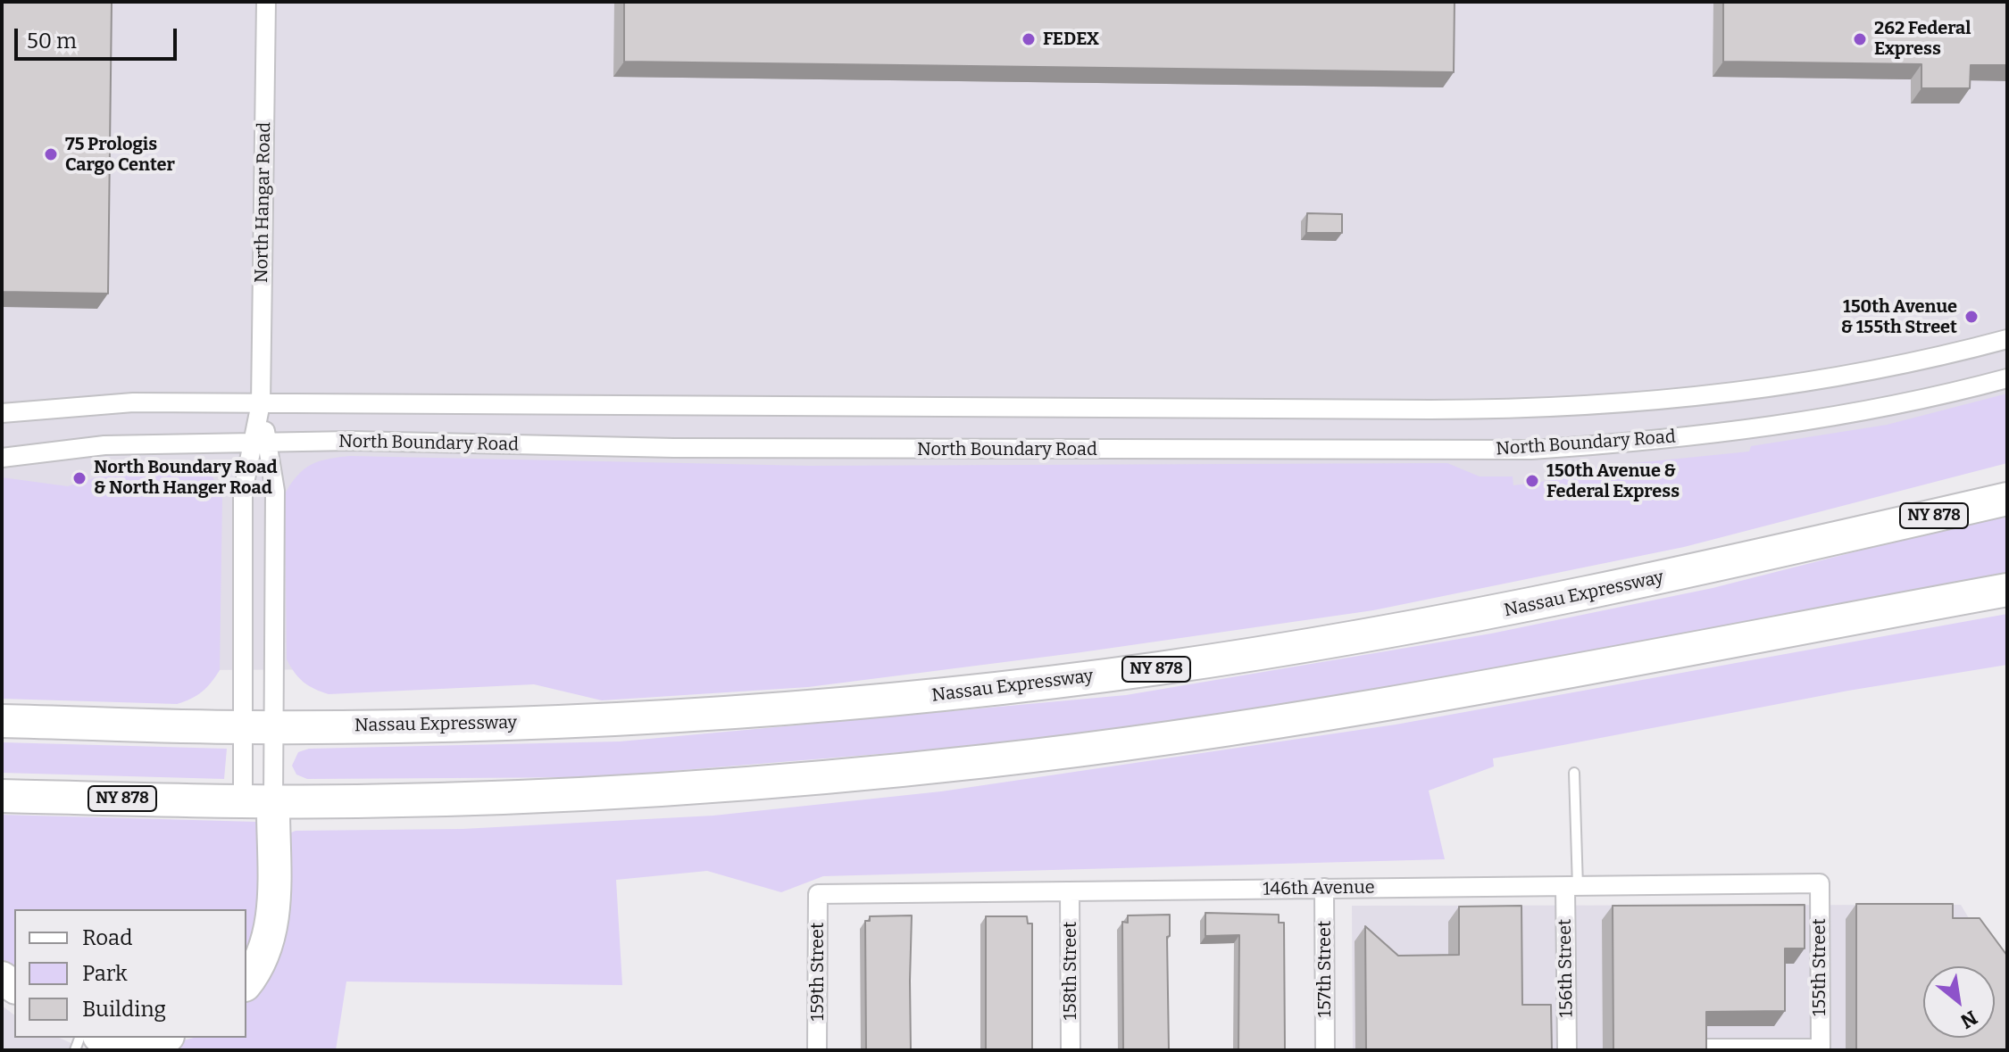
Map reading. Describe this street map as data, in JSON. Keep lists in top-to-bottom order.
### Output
{
  "streets": {
    "highway": ["NY 878", "Nassau Expressway"],
    "street": [
      "North Hangar Road",
      "North Boundary Road",
      "146th Avenue",
      "155th Street",
      "156th Street",
      "157th Street",
      "158th Street",
      "159th Street"
    ]
  },
  "crossings": [
    ["North Hangar Road", "North Boundary Road"],
    ["North Hangar Road", "NY 878"],
    ["North Hangar Road", "Nassau Expressway"],
    ["146th Avenue", "155th Street"],
    ["146th Avenue", "156th Street"],
    ["146th Avenue", "157th Street"],
    ["146th Avenue", "158th Street"],
    ["146th Avenue", "159th Street"]
  ],
  "places": [
    "FEDEX",
    "262 Federal Express",
    "75 Prologis Cargo Center",
    "150th Avenue & 155th Street",
    "North Boundary Road & North Hanger Road",
    "150th Avenue & Federal Express"
  ],
  "legend": ["Road", "Park", "Building"],
  "scale_bar": "50 m",
  "north": "bottom right"
}
